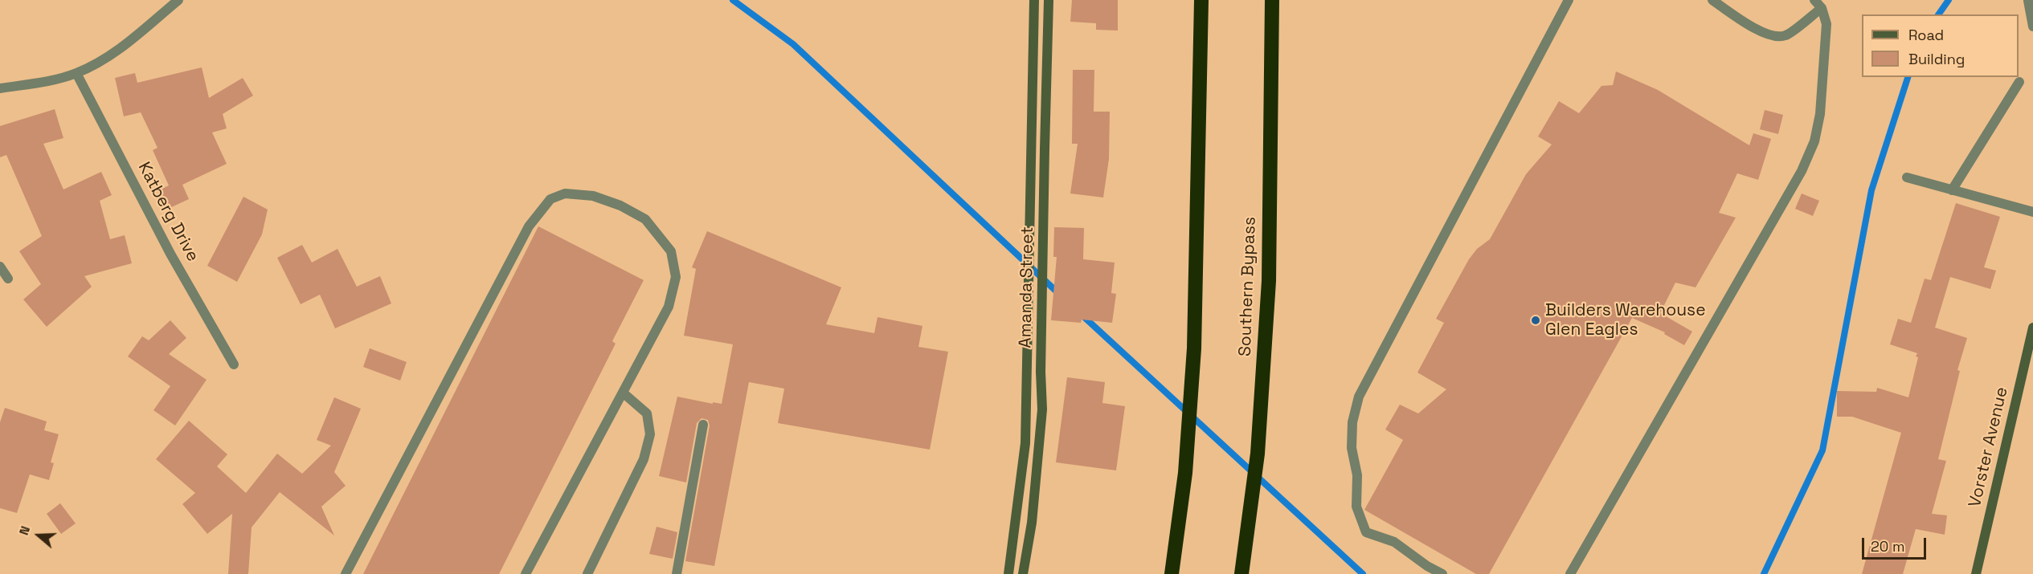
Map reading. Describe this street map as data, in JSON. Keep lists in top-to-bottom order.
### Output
{
  "streets": {
    "highway": ["Southern Bypass"],
    "street": ["Katberg Drive", "Amanda Street", "Vorster Avenue"]
  },
  "places": ["Builders Warehouse Glen Eagles"],
  "legend": ["Road", "Building"],
  "scale_bar": "20 m",
  "north": "left"
}
